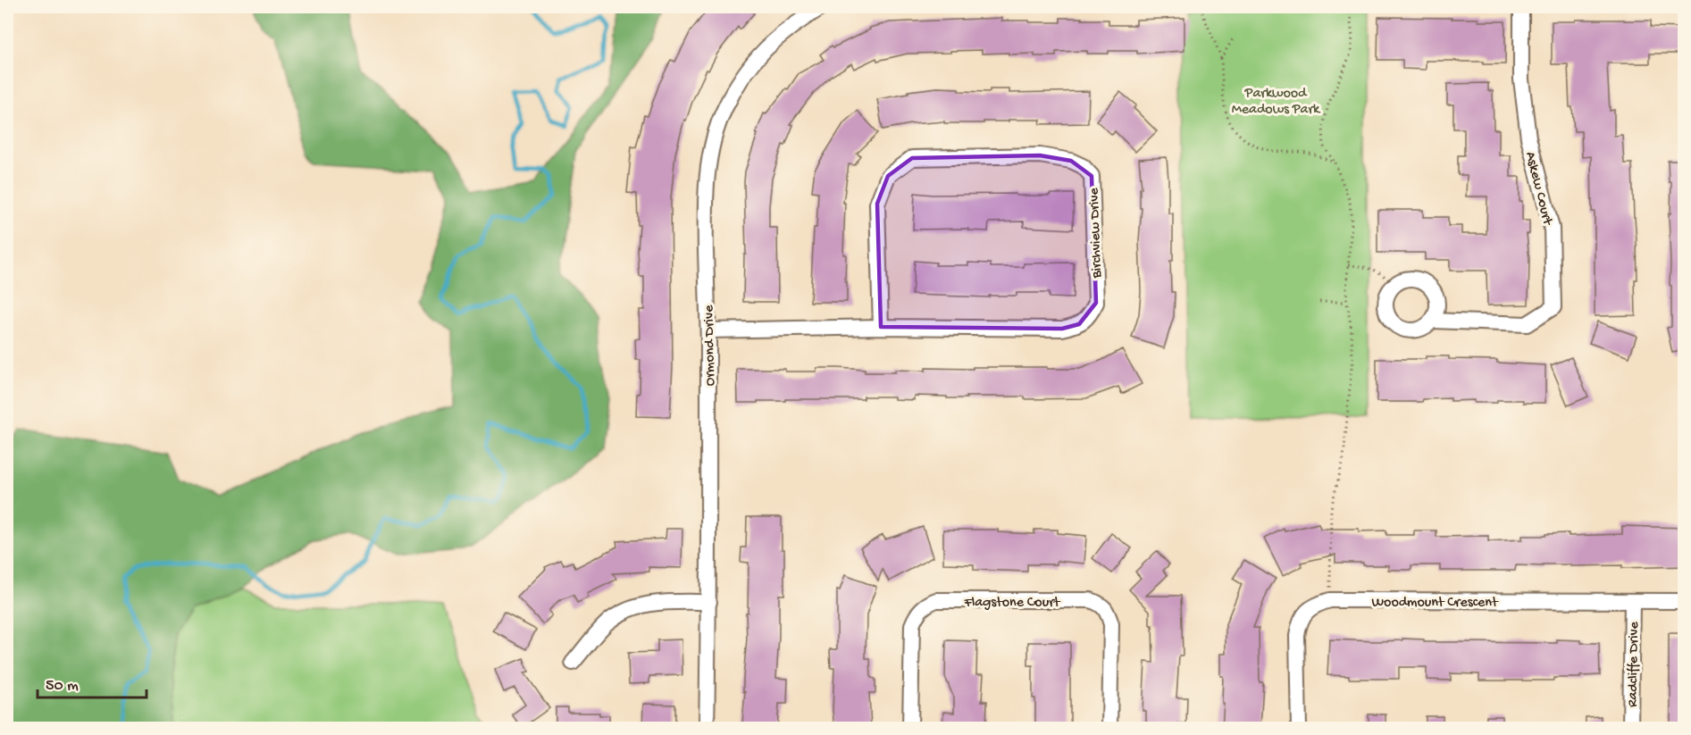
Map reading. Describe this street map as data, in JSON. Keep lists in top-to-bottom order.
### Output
{
  "streets": {
    "street": [
      "Askew Court",
      "Birchview Drive",
      "Ormond Drive",
      "Flagstone Court",
      "Woodmount Crescent",
      "Radcliffe Drive"
    ]
  },
  "crossings": [
    ["Birchview Drive", "Ormond Drive"],
    ["Woodmount Crescent", "Radcliffe Drive"]
  ],
  "parks": ["Parkwood Meadows Park"],
  "scale_bar": "50 m"
}
